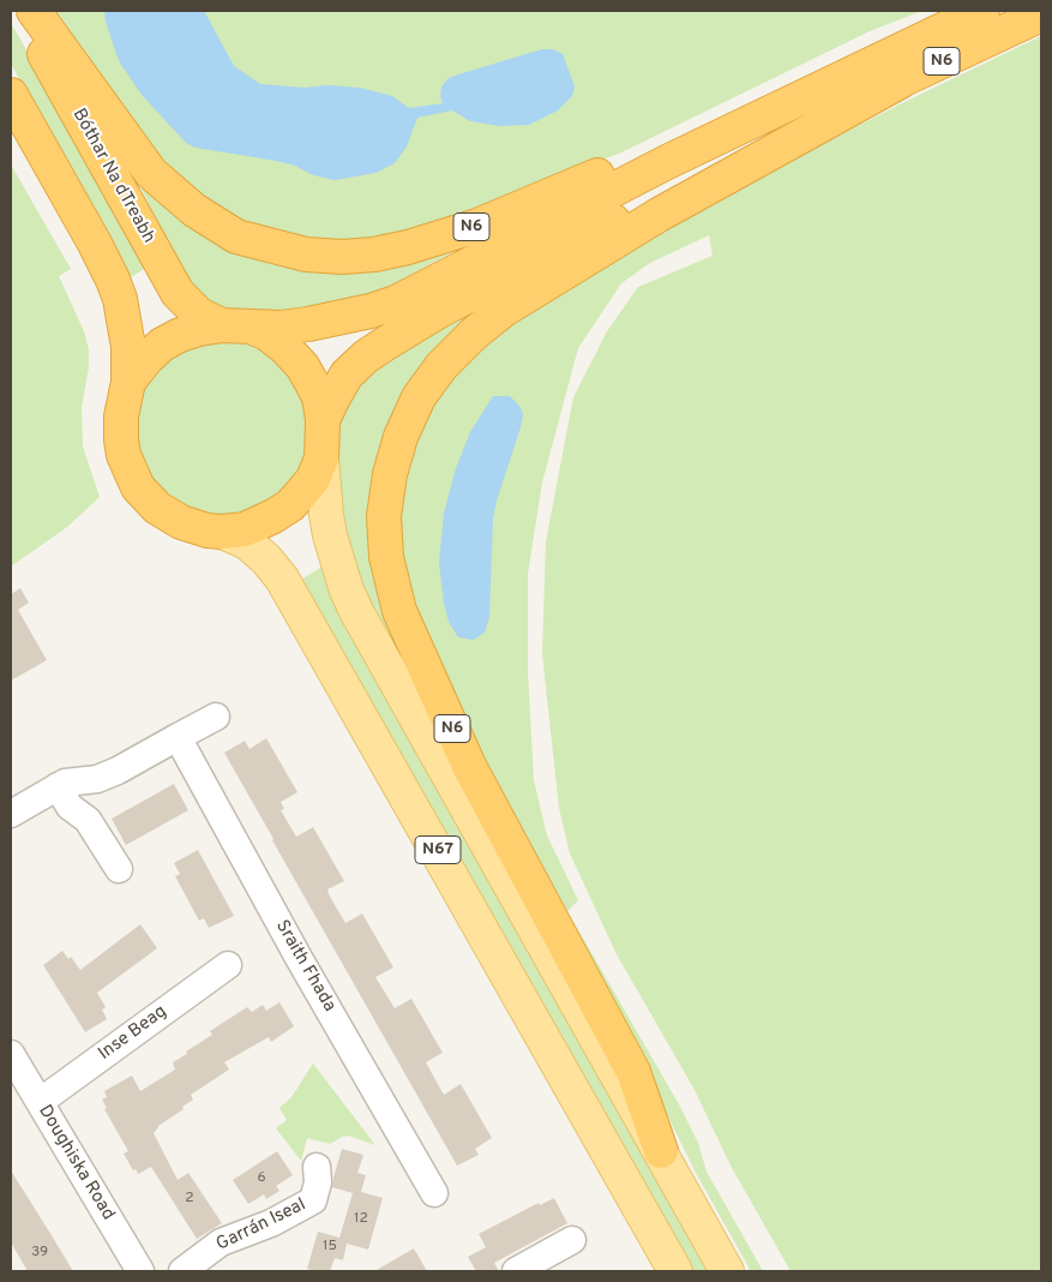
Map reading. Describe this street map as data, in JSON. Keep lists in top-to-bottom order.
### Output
{
  "streets": {
    "highway": ["N6", "Bóthar Na dTreabh"],
    "main road": ["N67"],
    "street": [
      "Sraith Fhada",
      "Inse Beag",
      "Doughiska Road",
      "Garrán Iseal"
    ]
  },
  "crossings": [
    ["N6", "Bóthar Na dTreabh"],
    ["N6", "N67"],
    ["Bóthar Na dTreabh", "N67"],
    ["Inse Beag", "Doughiska Road"]
  ],
  "house_numbers": [
    "6",
    "2",
    "12",
    "15",
    "39"
  ]
}
